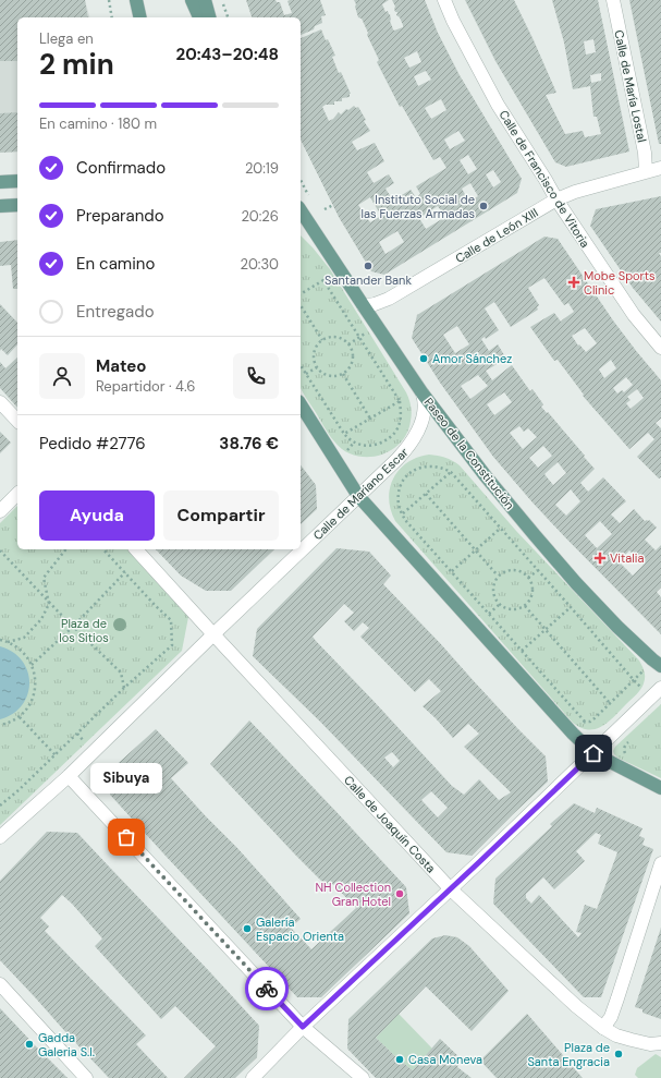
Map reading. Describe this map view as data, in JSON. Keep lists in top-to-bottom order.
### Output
{
  "streets": {
    "main road": ["Paseo de la Constitución"],
    "street": [
      "Calle de María Lostal",
      "Calle de Francisco de Vitoria",
      "Calle de León XIII",
      "Calle de Mariano Escar",
      "Calle de Joaquín Costa"
    ]
  },
  "crossings": [
    ["Calle de María Lostal", "Calle de León XIII"],
    ["Calle de Francisco de Vitoria", "Calle de León XIII"],
    ["Calle de León XIII", "Paseo de la Constitución"],
    ["Paseo de la Constitución", "Calle de Mariano Escar"],
    ["Calle de Mariano Escar", "Calle de Joaquín Costa"]
  ],
  "parks": ["Plaza de los Sitios"],
  "places": {
    "other": [
      "Instituto Social de las Fuerzas Armadas",
      "Santander Bank",
      "Amor Sánchez",
      "Sibuya",
      "NH Collection Gran Hotel",
      "Galería Espacio Orienta",
      "Gadda Galeria S.l.",
      "Plaza de Santa Engracia",
      "Casa Moneva"
    ],
    "health": ["Mobe Sports Clinic", "Vitalia"]
  },
  "page": {
    "heading": ["2 min", "Llega en", "20:43–20:48"],
    "panel": [
      "Mateo",
      "Repartidor · 4.6",
      "Pedido #2776",
      "38.76 €"
    ],
    "bar": "En camino · 180 m",
    "list": [
      ["Confirmado", "20:19"],
      ["Preparando", "20:26"],
      ["En camino", "20:30"],
      "Entregado"
    ],
    "buttons": ["Ayuda", "Compartir"],
    "bubble": "Sibuya"
  }
}
